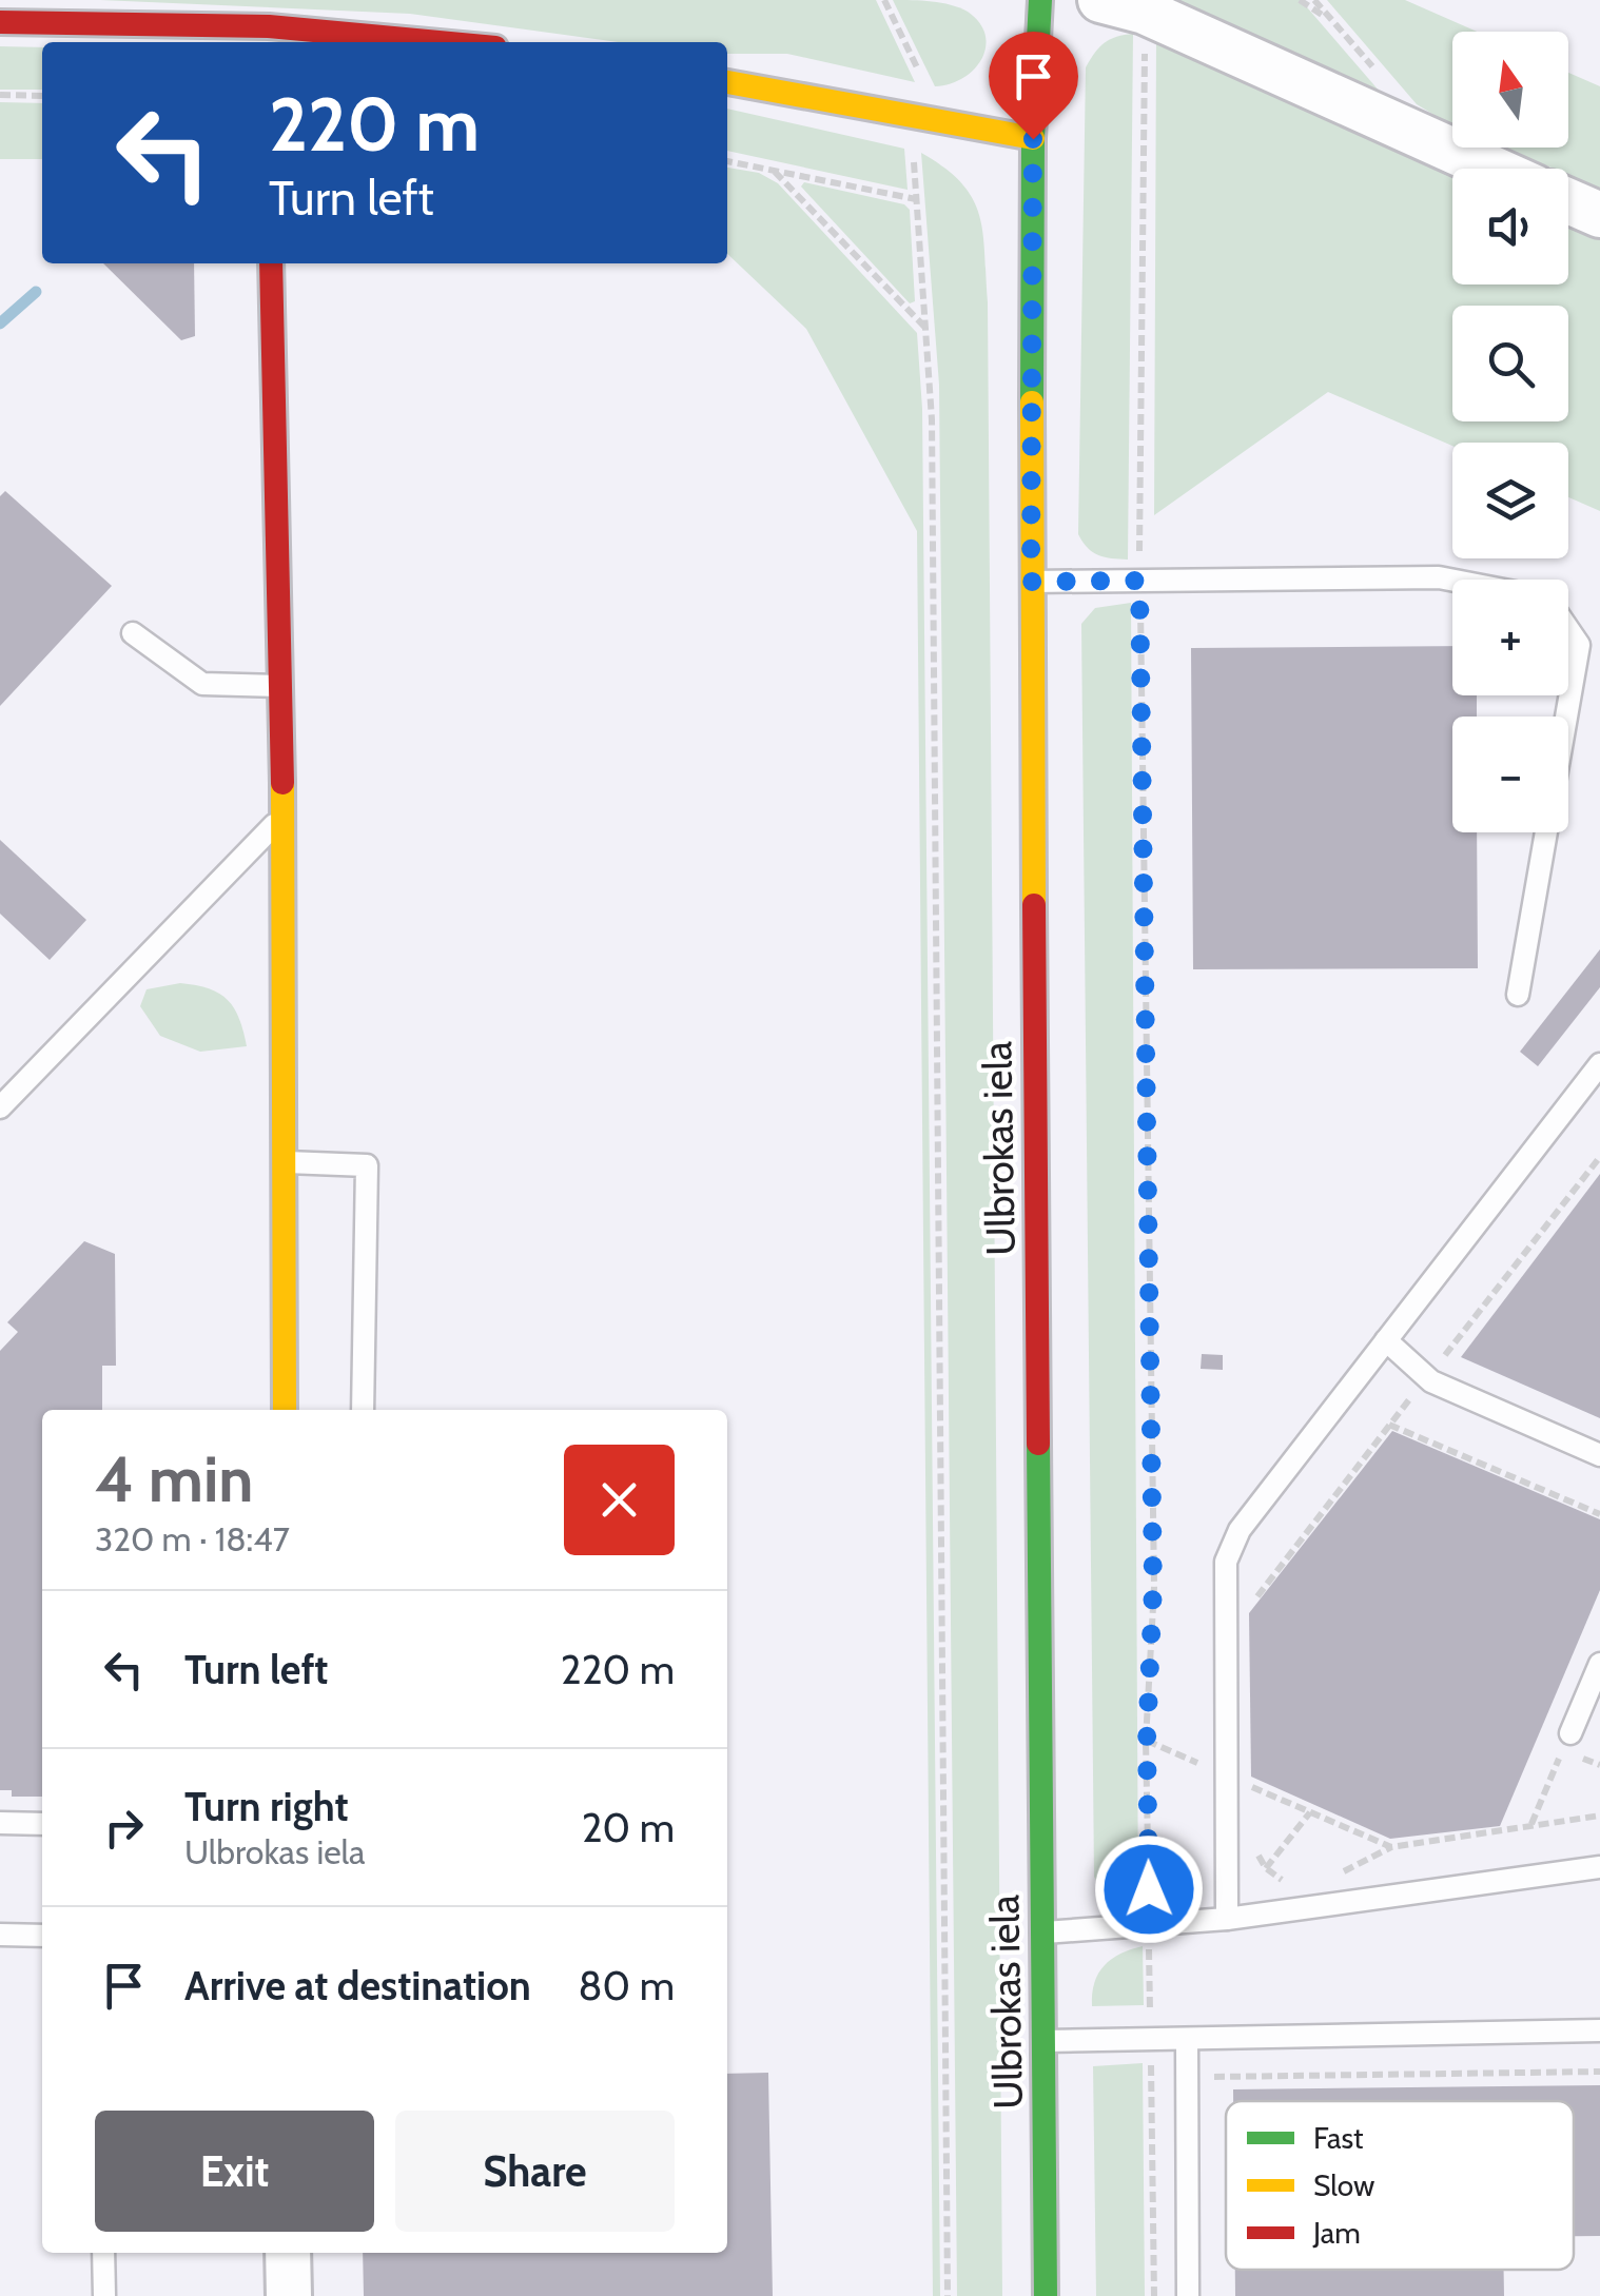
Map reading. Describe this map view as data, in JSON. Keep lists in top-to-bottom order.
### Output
{
  "streets": {
    "main road": ["Ulbrokas iela"]
  },
  "legend": ["Fast", "Slow", "Jam"],
  "north": "top",
  "page": {
    "map_buttons": ["+", "−"],
    "turn": ["220 m", "Turn left"],
    "heading": ["4 min", "320 m · 18:47"],
    "list": [
      {
        "name": "Turn left",
        "value": "220 m"
      },
      {
        "name": "Turn right",
        "note": "Ulbrokas iela",
        "value": "20 m"
      },
      {
        "name": "Arrive at destination",
        "value": "80 m"
      }
    ],
    "buttons": ["Exit", "Share"]
  }
}
